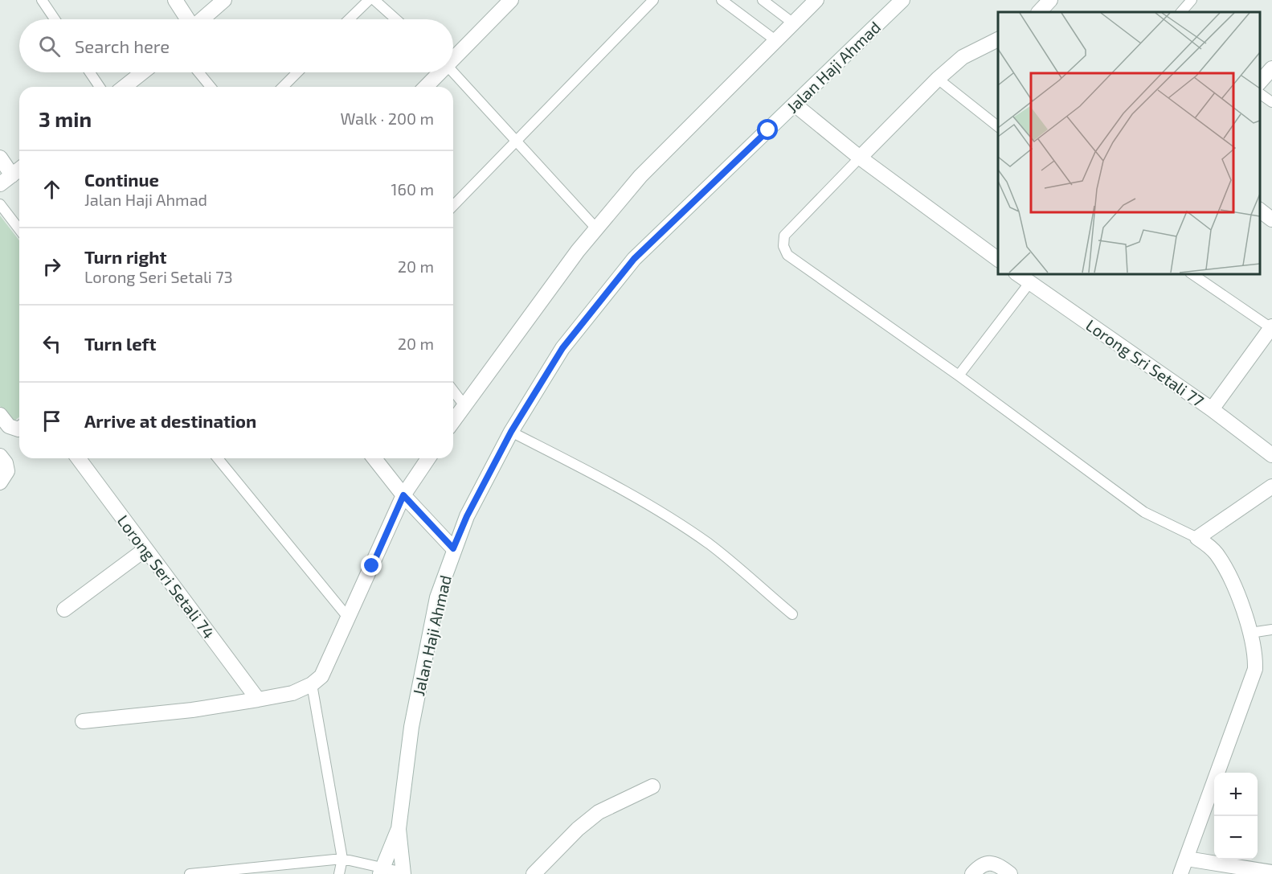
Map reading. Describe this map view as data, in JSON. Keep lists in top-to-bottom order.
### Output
{
  "streets": {
    "street": ["Jalan Haji Ahmad", "Lorong Sri Setali 77", "Lorong Seri Setali 74"]
  },
  "page": {
    "search": "Search here",
    "heading": ["3 min", "Walk · 200 m"],
    "list": [
      ["Continue", "Jalan Haji Ahmad", "160 m"],
      ["Turn right", "Lorong Seri Setali 73", "20 m"],
      ["Turn left", "20 m"],
      "Arrive at destination"
    ],
    "map_buttons": ["+", "−"]
  }
}
